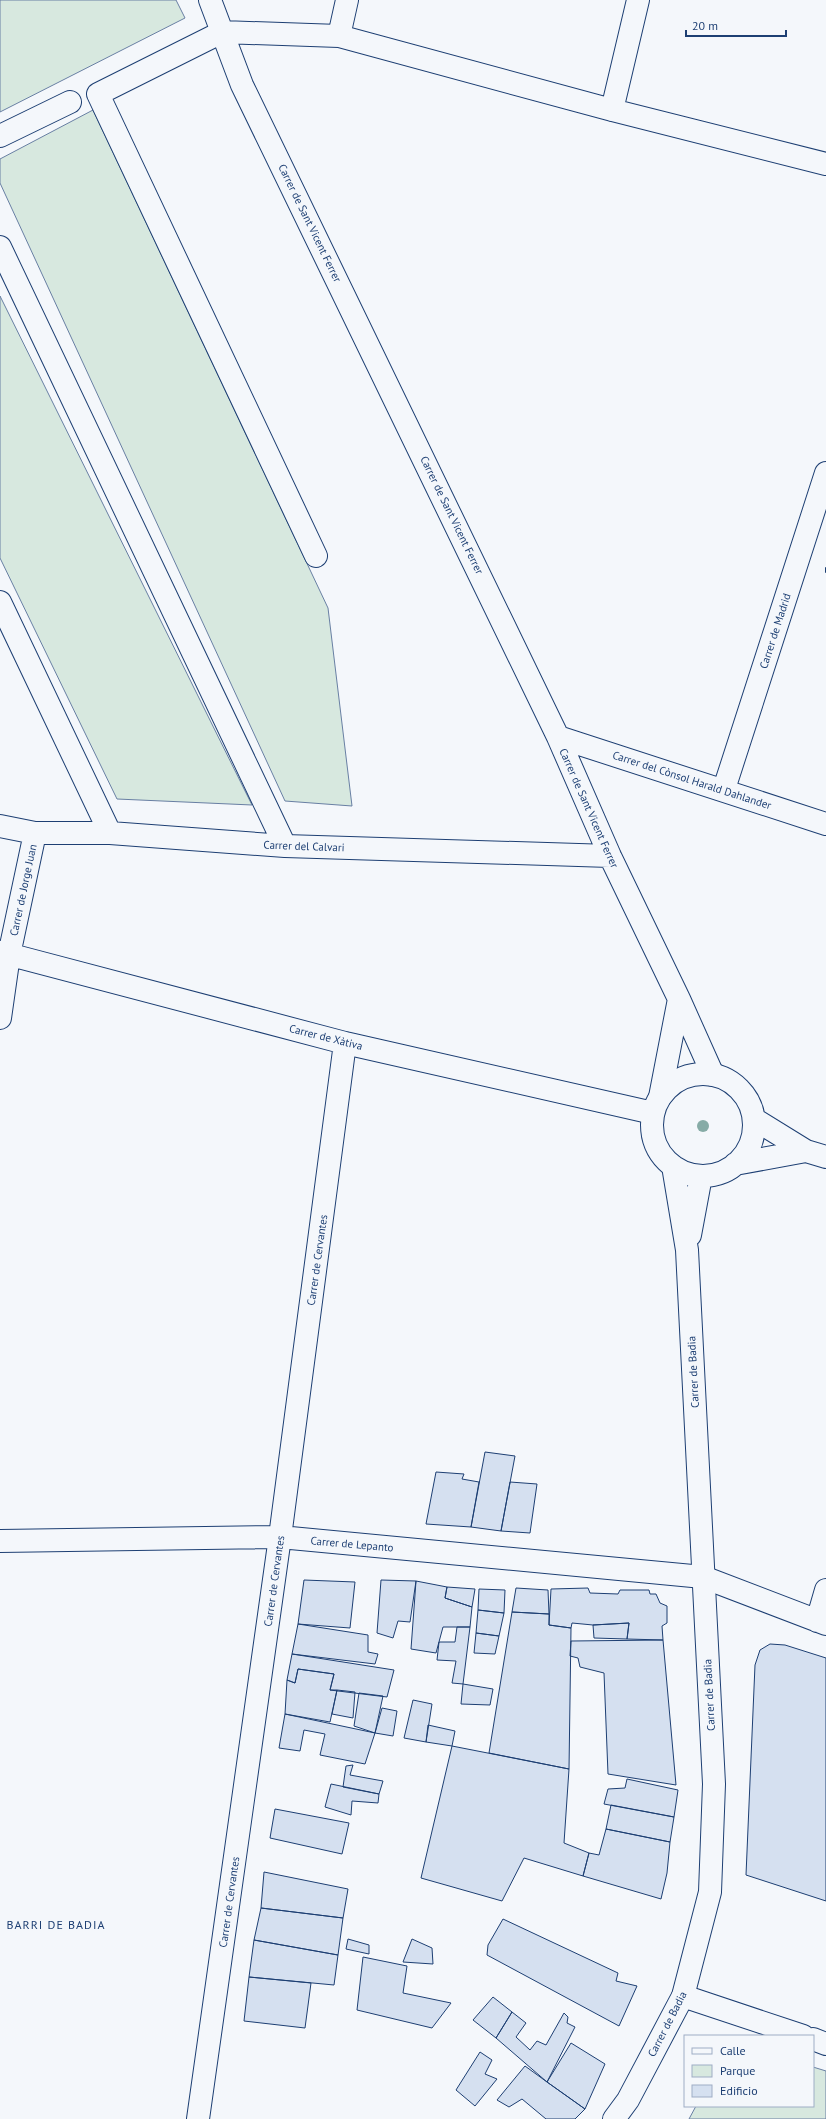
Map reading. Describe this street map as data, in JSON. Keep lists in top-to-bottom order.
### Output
{
  "streets": {
    "street": [
      "Carrer de Sant Vicent Ferrer",
      "Carrer de Madrid",
      "Carrer del Cònsol Harald Dahlander",
      "Carrer del Calvari",
      "Carrer de Jorge Juan",
      "Carrer de Xàtiva",
      "Carrer de Cervantes",
      "Carrer de Badia",
      "Carrer de Lepanto"
    ]
  },
  "crossings": [
    ["Carrer de Sant Vicent Ferrer", "Carrer del Cònsol Harald Dahlander"],
    ["Carrer de Sant Vicent Ferrer", "Carrer del Calvari"],
    ["Carrer de Sant Vicent Ferrer", "Carrer de Xàtiva"],
    ["Carrer de Sant Vicent Ferrer", "Carrer de Badia"],
    ["Carrer de Madrid", "Carrer del Cònsol Harald Dahlander"],
    ["Carrer del Calvari", "Carrer de Jorge Juan"],
    ["Carrer de Jorge Juan", "Carrer de Xàtiva"],
    ["Carrer de Xàtiva", "Carrer de Cervantes"],
    ["Carrer de Xàtiva", "Carrer de Badia"],
    ["Carrer de Cervantes", "Carrer de Lepanto"],
    ["Carrer de Badia", "Carrer de Lepanto"]
  ],
  "districts": ["BARRI DE BADIA"],
  "legend": ["Calle", "Parque", "Edificio"],
  "scale_bar": "20 m"
}
